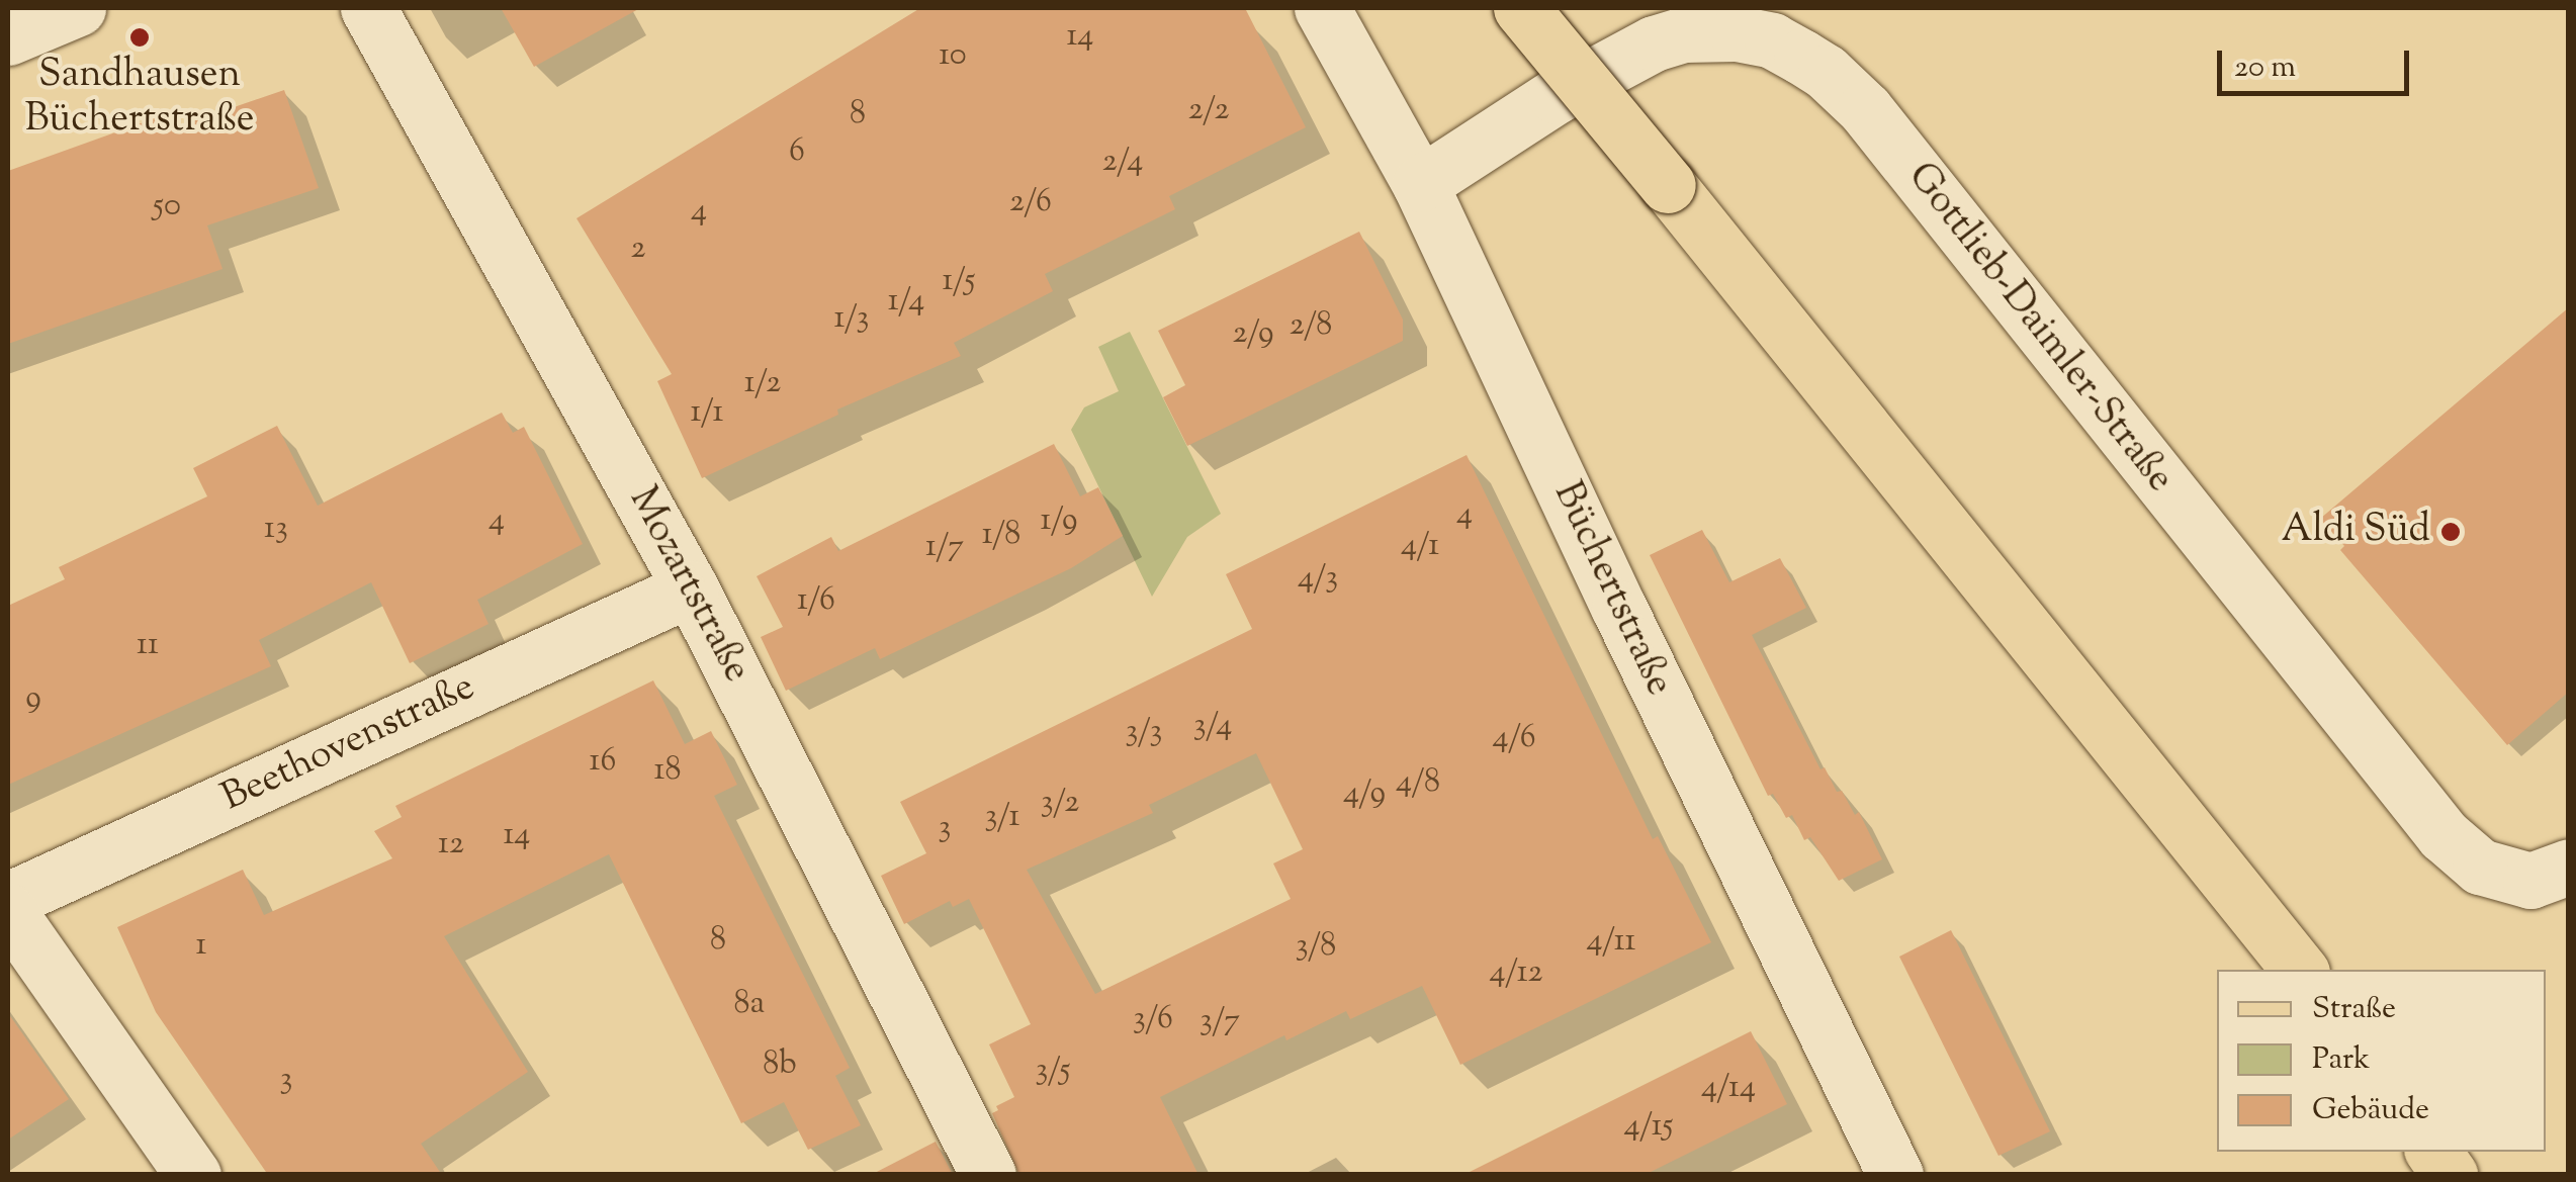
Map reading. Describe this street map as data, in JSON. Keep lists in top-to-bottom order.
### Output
{
  "streets": {
    "street": [
      "Gottlieb-Daimler-Straße",
      "Mozartstraße",
      "Büchertstraße",
      "Beethovenstraße"
    ]
  },
  "crossings": [
    ["Gottlieb-Daimler-Straße", "Büchertstraße"],
    ["Mozartstraße", "Beethovenstraße"]
  ],
  "places": ["Sandhausen Büchertstraße", "Aldi Süd"],
  "house_numbers": [
    "14",
    "10",
    "2/2",
    "8",
    "6",
    "2/4",
    "2/6",
    "50",
    "4",
    "2",
    "1/5",
    "1/4",
    "1/3",
    "2/8",
    "2/9",
    "1/2",
    "1/1",
    "4",
    "4",
    "1/9",
    "13",
    "1/8",
    "4/1",
    "1/7",
    "4/3",
    "1/6",
    "11",
    "9",
    "3/4",
    "3/3",
    "4/6",
    "16",
    "18",
    "4/8",
    "4/9",
    "3/2",
    "3/1",
    "3",
    "14",
    "12",
    "8",
    "4/11",
    "1",
    "3/8",
    "4/12",
    "8a",
    "3/6",
    "3/7",
    "8b",
    "3/5",
    "3",
    "4/14",
    "4/15"
  ],
  "legend": ["Straße", "Park", "Gebäude"],
  "scale_bar": "20 m"
}
